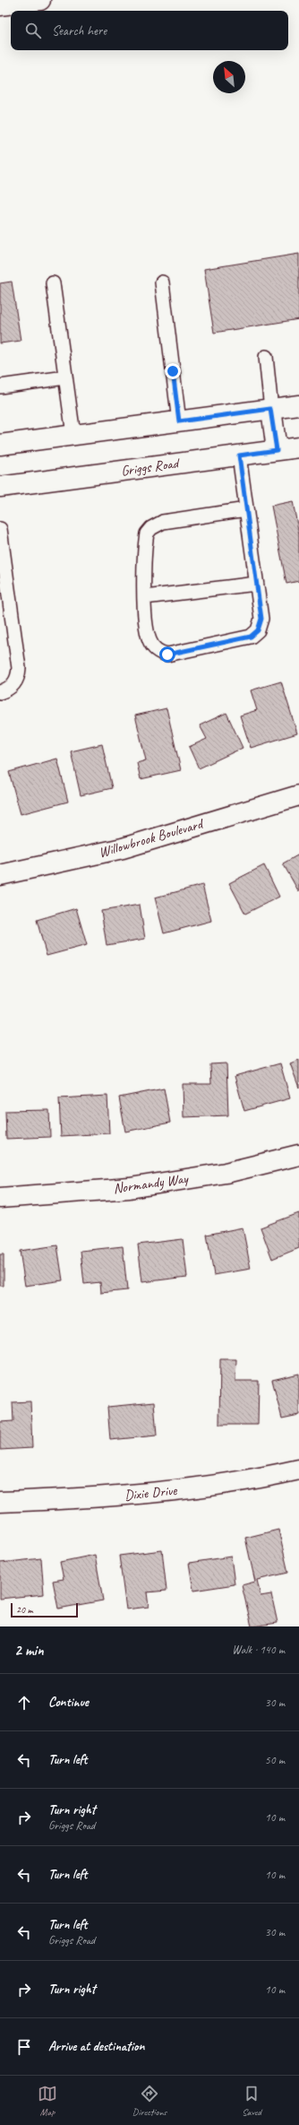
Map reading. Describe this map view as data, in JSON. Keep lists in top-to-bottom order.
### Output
{
  "streets": {
    "street": [
      "Griggs Road",
      "Willowbrook Boulevard",
      "Normandy Way",
      "Dixie Drive"
    ]
  },
  "scale_bar": "20 m",
  "north": "top left",
  "page": {
    "search": "Search here",
    "scale": "20 m",
    "heading": ["2 min", "Walk · 140 m"],
    "list": [
      ["Continue", "30 m"],
      ["Turn left", "50 m"],
      ["Turn right", "Griggs Road", "10 m"],
      ["Turn left", "10 m"],
      ["Turn left", "Griggs Road", "30 m"],
      ["Turn right", "10 m"],
      "Arrive at destination"
    ],
    "nav": ["Map", "Directions", "Saved"]
  }
}
